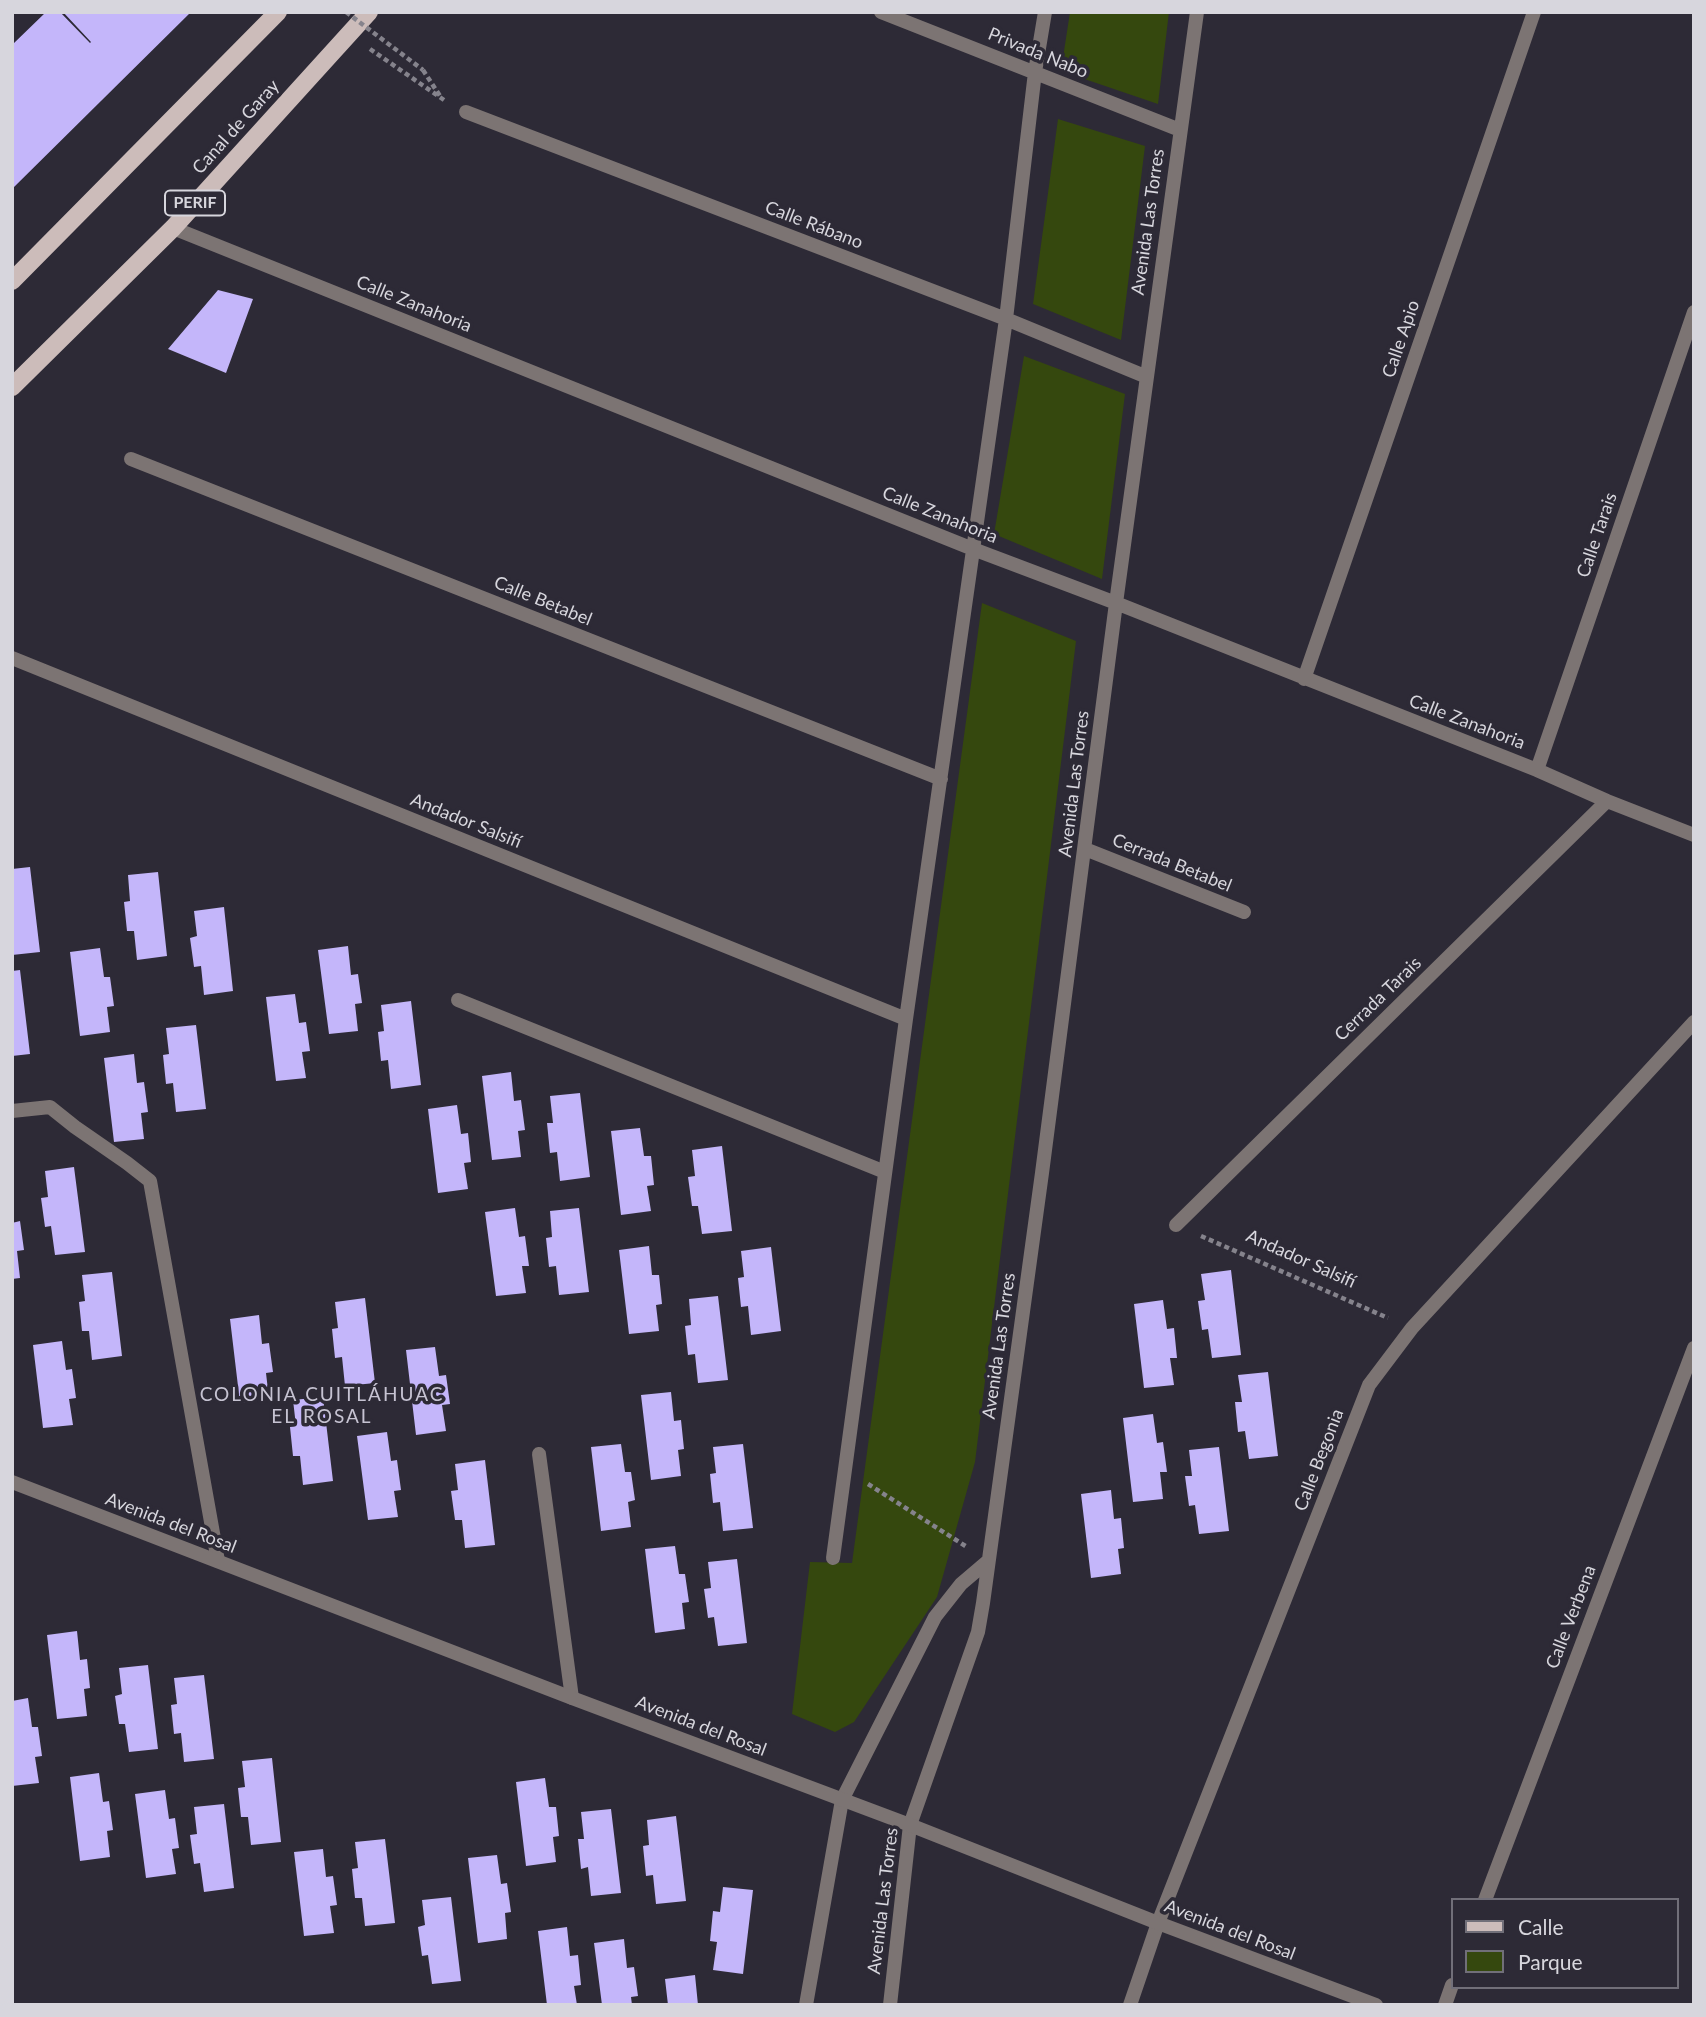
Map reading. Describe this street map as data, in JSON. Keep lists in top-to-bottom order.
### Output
{
  "streets": {
    "main road": ["Canal de Garay", "PERIF"],
    "street": [
      "Privada Nabo",
      "Avenida Las Torres",
      "Calle Rábano",
      "Calle Zanahoria",
      "Calle Apio",
      "Calle Tarais",
      "Calle Betabel",
      "Andador Salsifí",
      "Cerrada Betabel",
      "Cerrada Tarais",
      "Calle Begonia",
      "Avenida del Rosal",
      "Calle Verbena"
    ]
  },
  "crossings": [
    ["Privada Nabo", "Avenida Las Torres"],
    ["Canal de Garay", "Calle Zanahoria"],
    ["Avenida Las Torres", "Calle Rábano"],
    ["Avenida Las Torres", "Calle Zanahoria"],
    ["Avenida Las Torres", "Cerrada Betabel"],
    ["Avenida Las Torres", "Avenida del Rosal"],
    ["Calle Zanahoria", "Calle Apio"],
    ["Calle Zanahoria", "Calle Tarais"],
    ["Calle Zanahoria", "Cerrada Tarais"],
    ["Andador Salsifí", "Cerrada Tarais"],
    ["Andador Salsifí", "Calle Begonia"],
    ["Calle Begonia", "Avenida del Rosal"]
  ],
  "districts": ["COLONIA CUITLÁHUAC EL ROSAL"],
  "legend": ["Calle", "Parque"]
}
